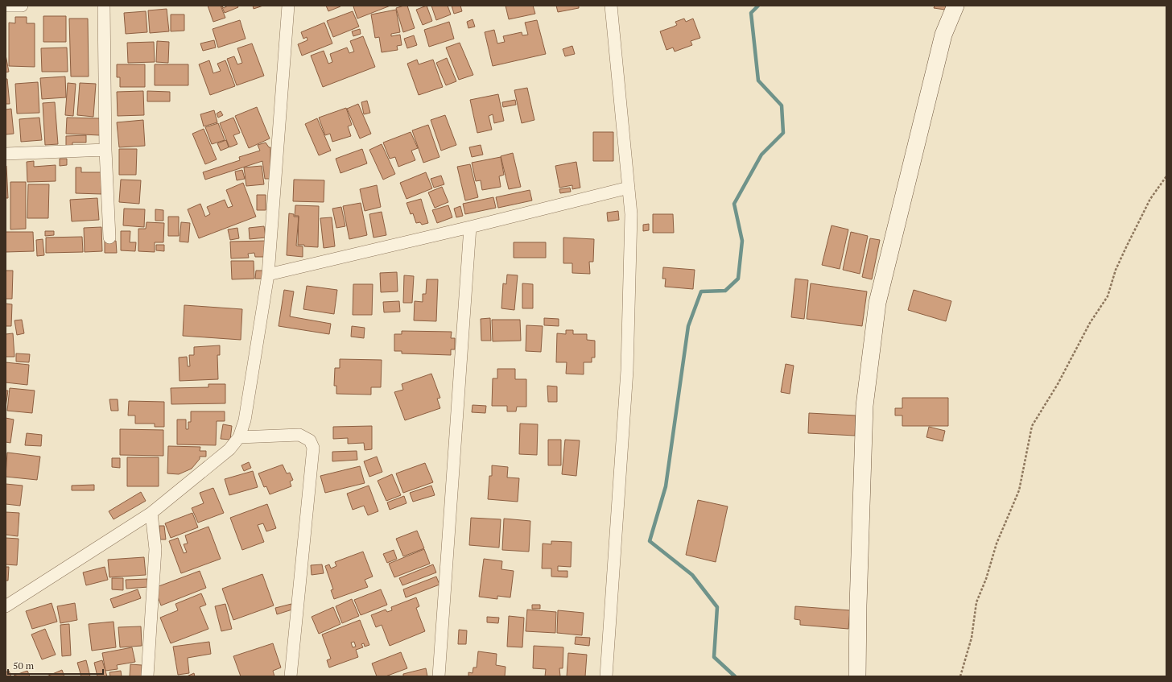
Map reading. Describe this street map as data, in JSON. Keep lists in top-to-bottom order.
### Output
{
  "scale_bar": "50 m"
}
